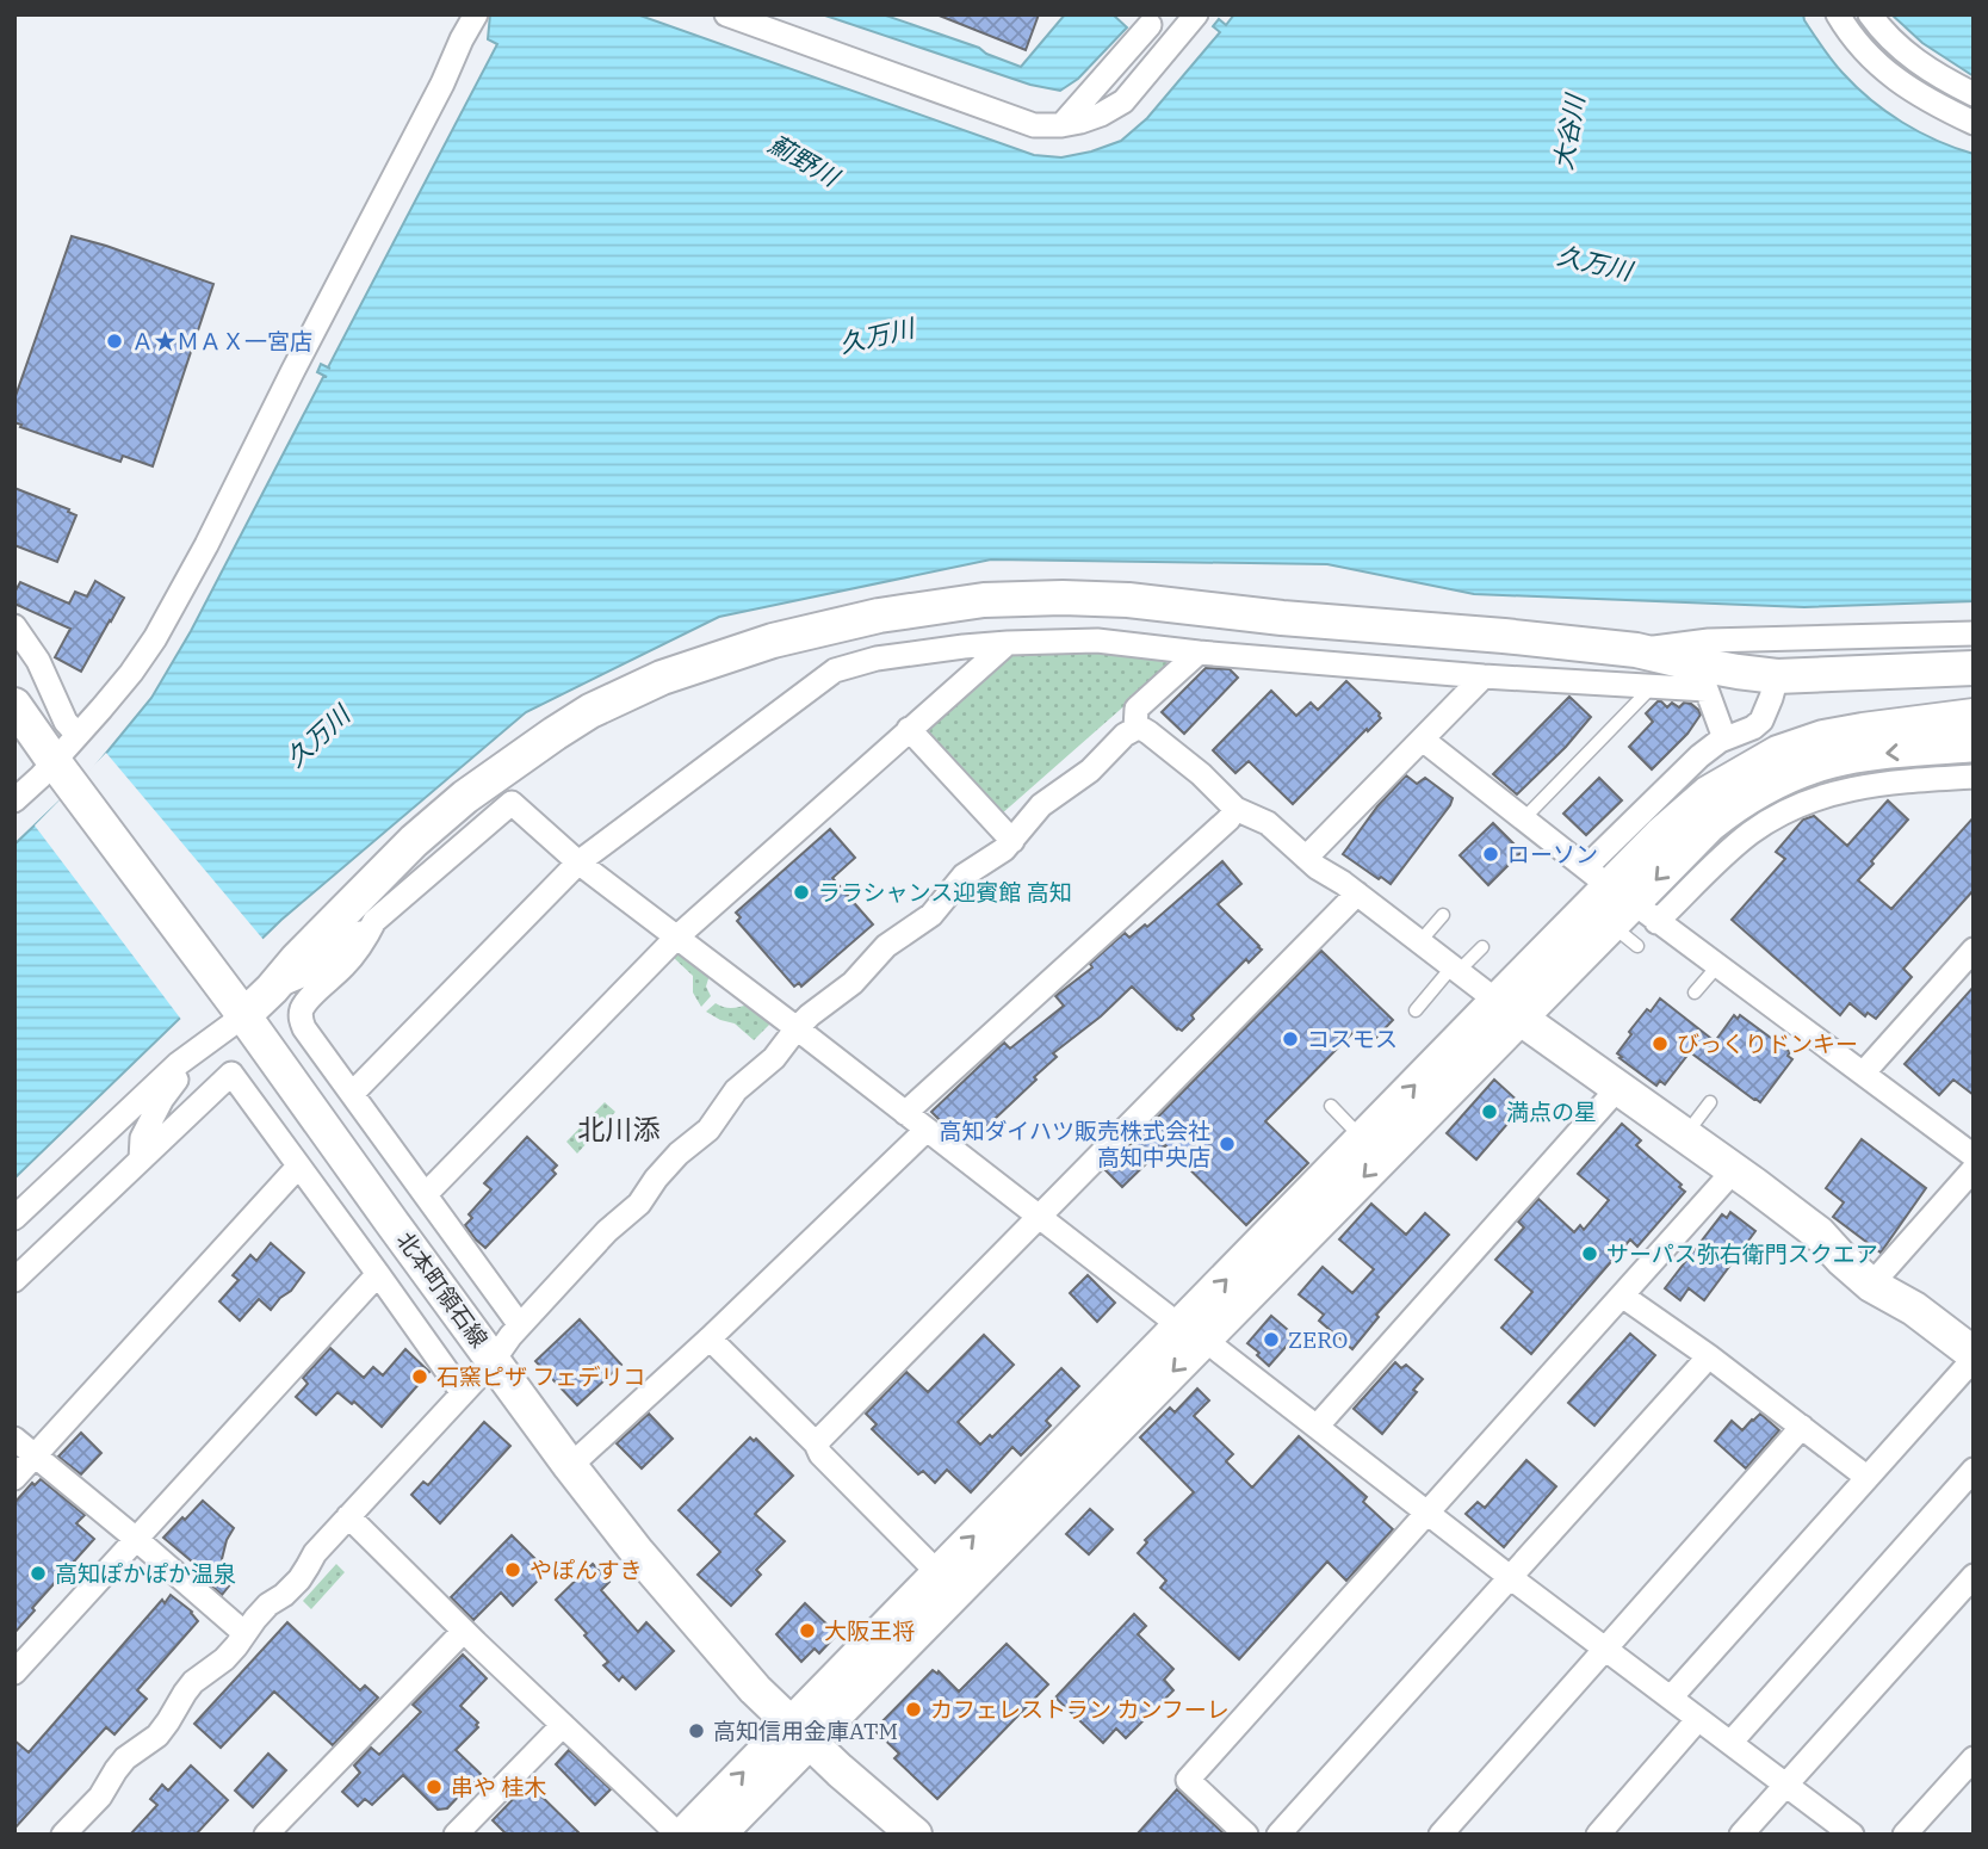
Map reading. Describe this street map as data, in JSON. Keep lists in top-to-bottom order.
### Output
{
  "streets": {
    "street": ["北本町領石線"]
  },
  "districts": ["北川添"],
  "water": ["大谷川", "薊野川", "久万川"],
  "places": [
    "Ａ★ＭＡＸ一宮店",
    "ローソン",
    "ララシャンス迎賓館 高知",
    "コスモス",
    "びっくりドンキー",
    "満点の星",
    "高知ダイハツ販売株式会社 高知中央店",
    "サーパス弥右衛門スクエア",
    "ZERO",
    "石窯ピザ フェデリコ",
    "やぽんすき",
    "高知ぽかぽか温泉",
    "大阪王将",
    "カフェレストラン カンフーレ",
    "高知信用金庫ATM",
    "串や 桂木"
  ]
}
